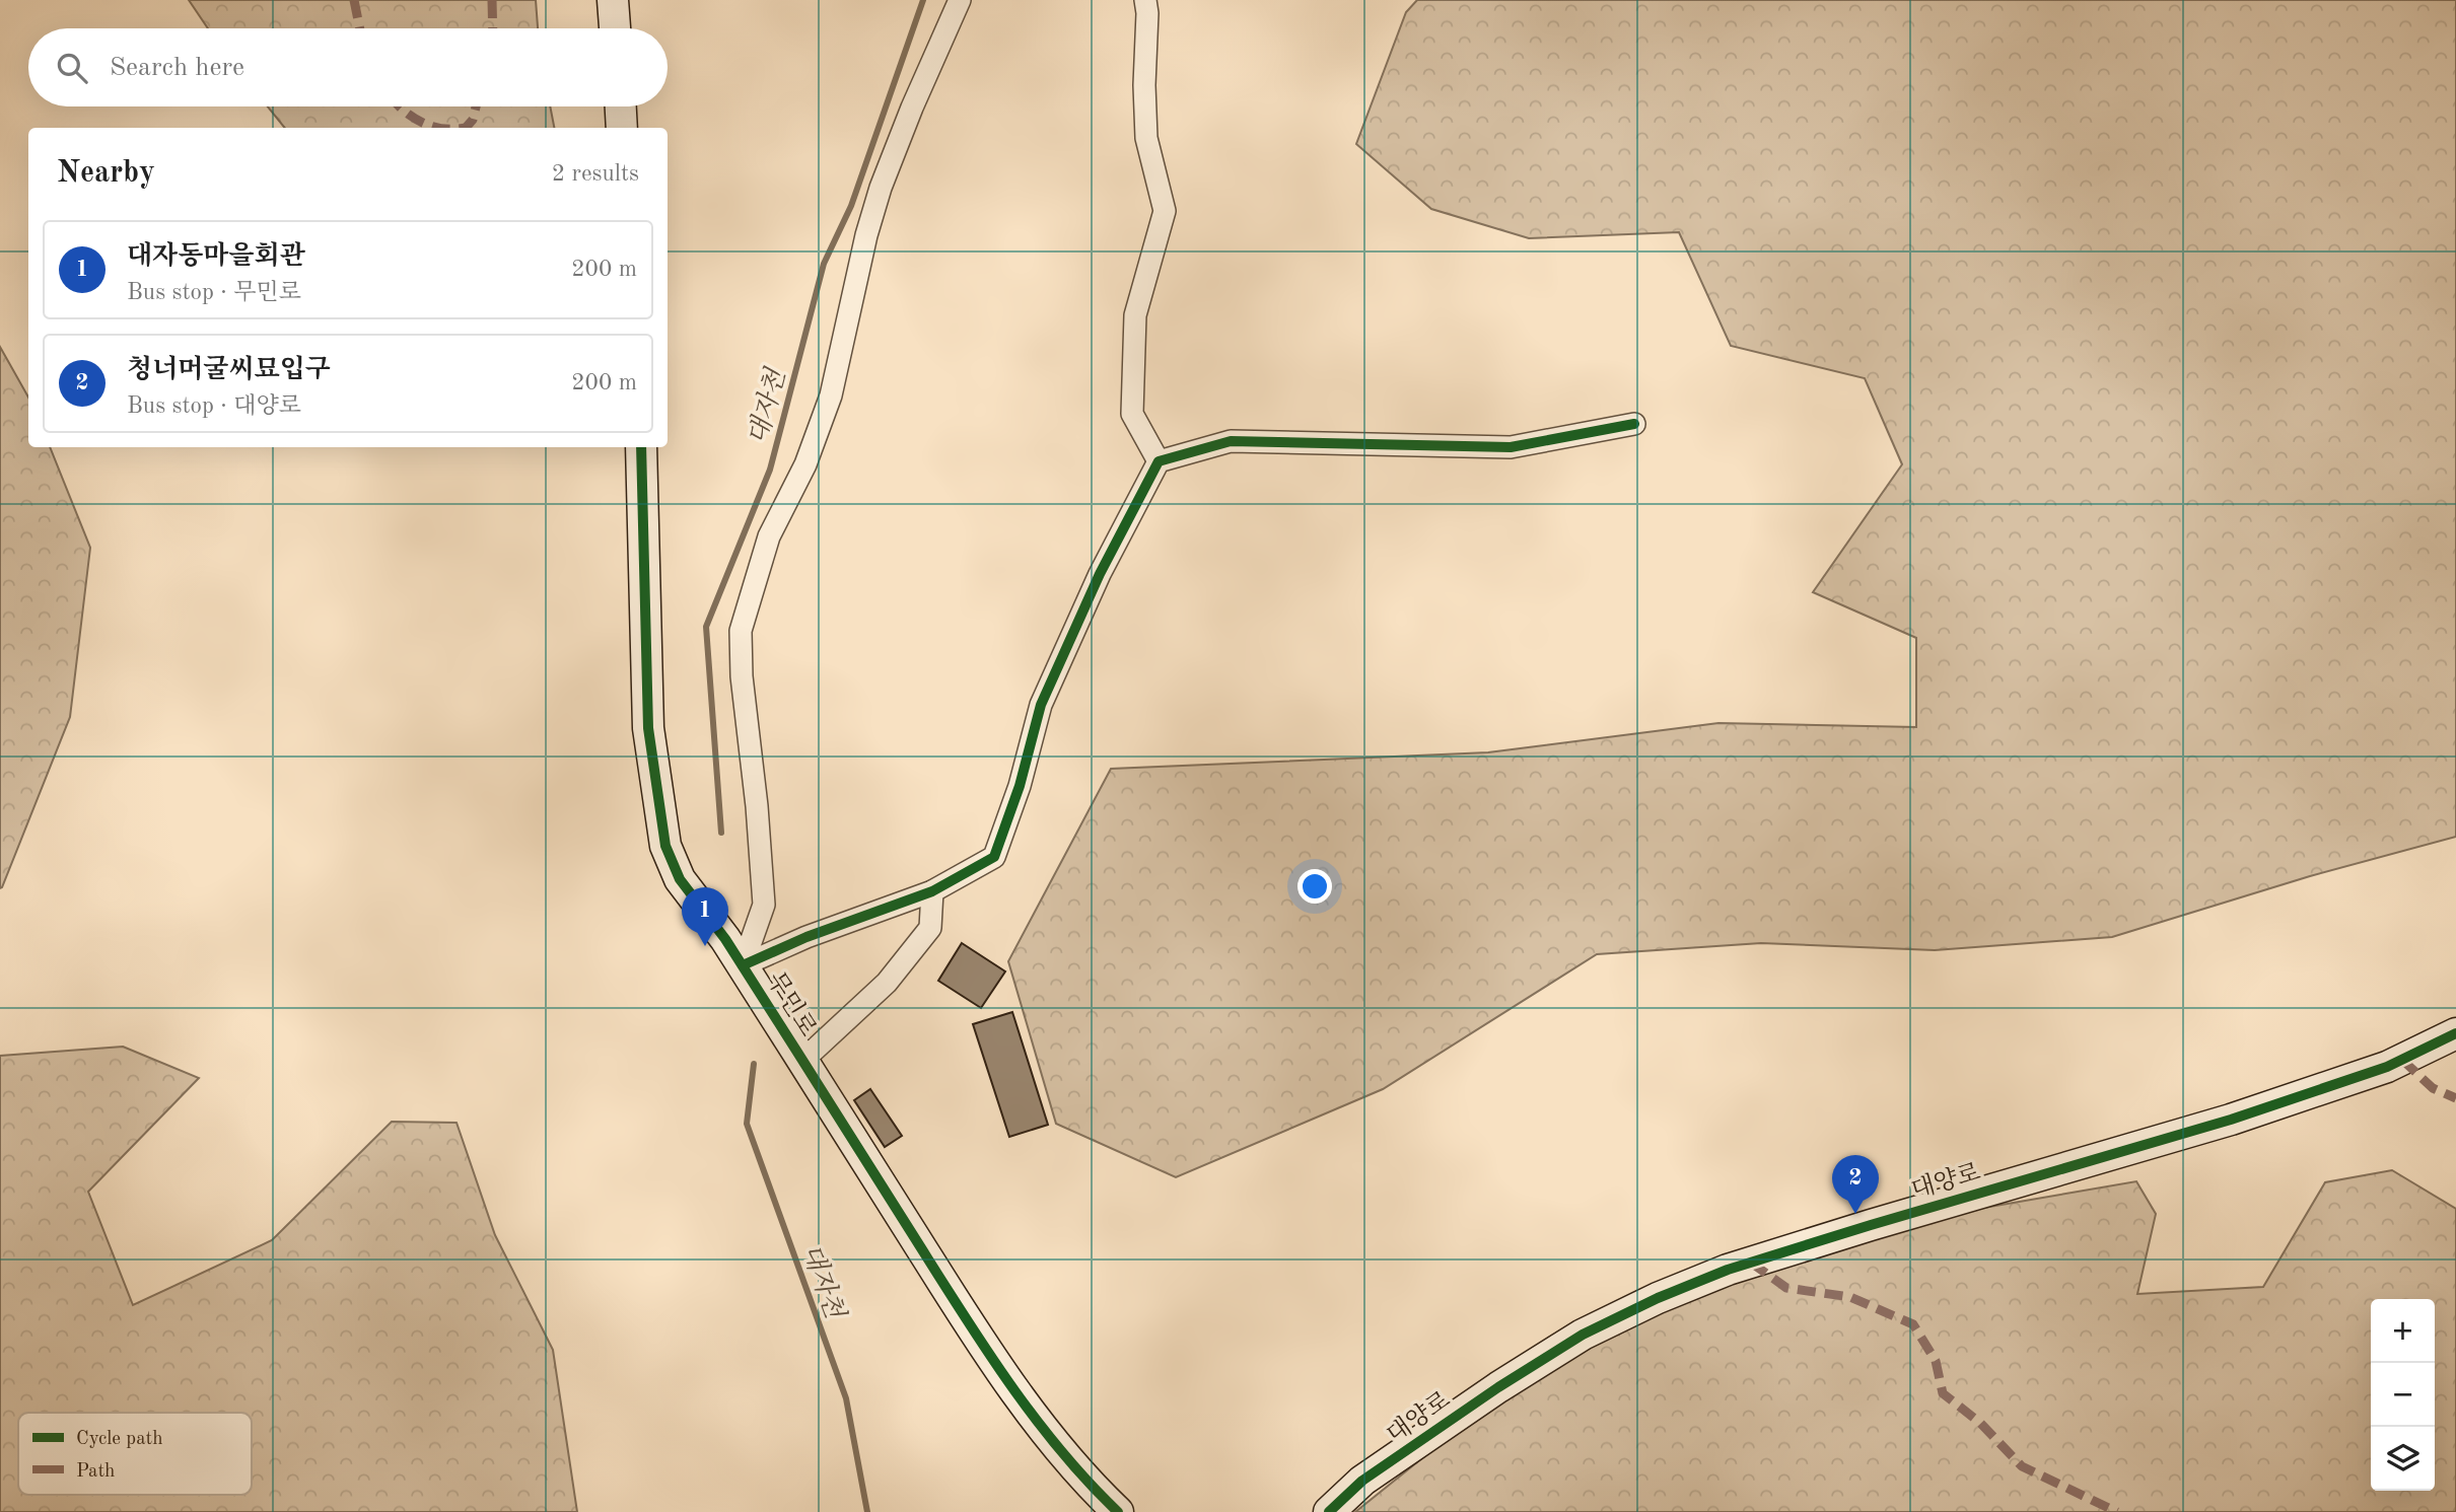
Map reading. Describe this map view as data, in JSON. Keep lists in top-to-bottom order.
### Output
{
  "streets": {
    "street": ["무민로", "대양로"]
  },
  "water": ["대자천"],
  "legend": ["Cycle path", "Path"],
  "page": {
    "search": "Search here",
    "heading": ["Nearby", "2 results"],
    "list": [
      {
        "mark": "1",
        "name": "대자동마을회관",
        "note": "Bus stop · 무민로",
        "value": "200 m"
      },
      {
        "mark": "2",
        "name": "청너머굴씨묘입구",
        "note": "Bus stop · 대양로",
        "value": "200 m"
      }
    ],
    "pins": ["1", "2"],
    "map_buttons": ["+", "−"]
  }
}
